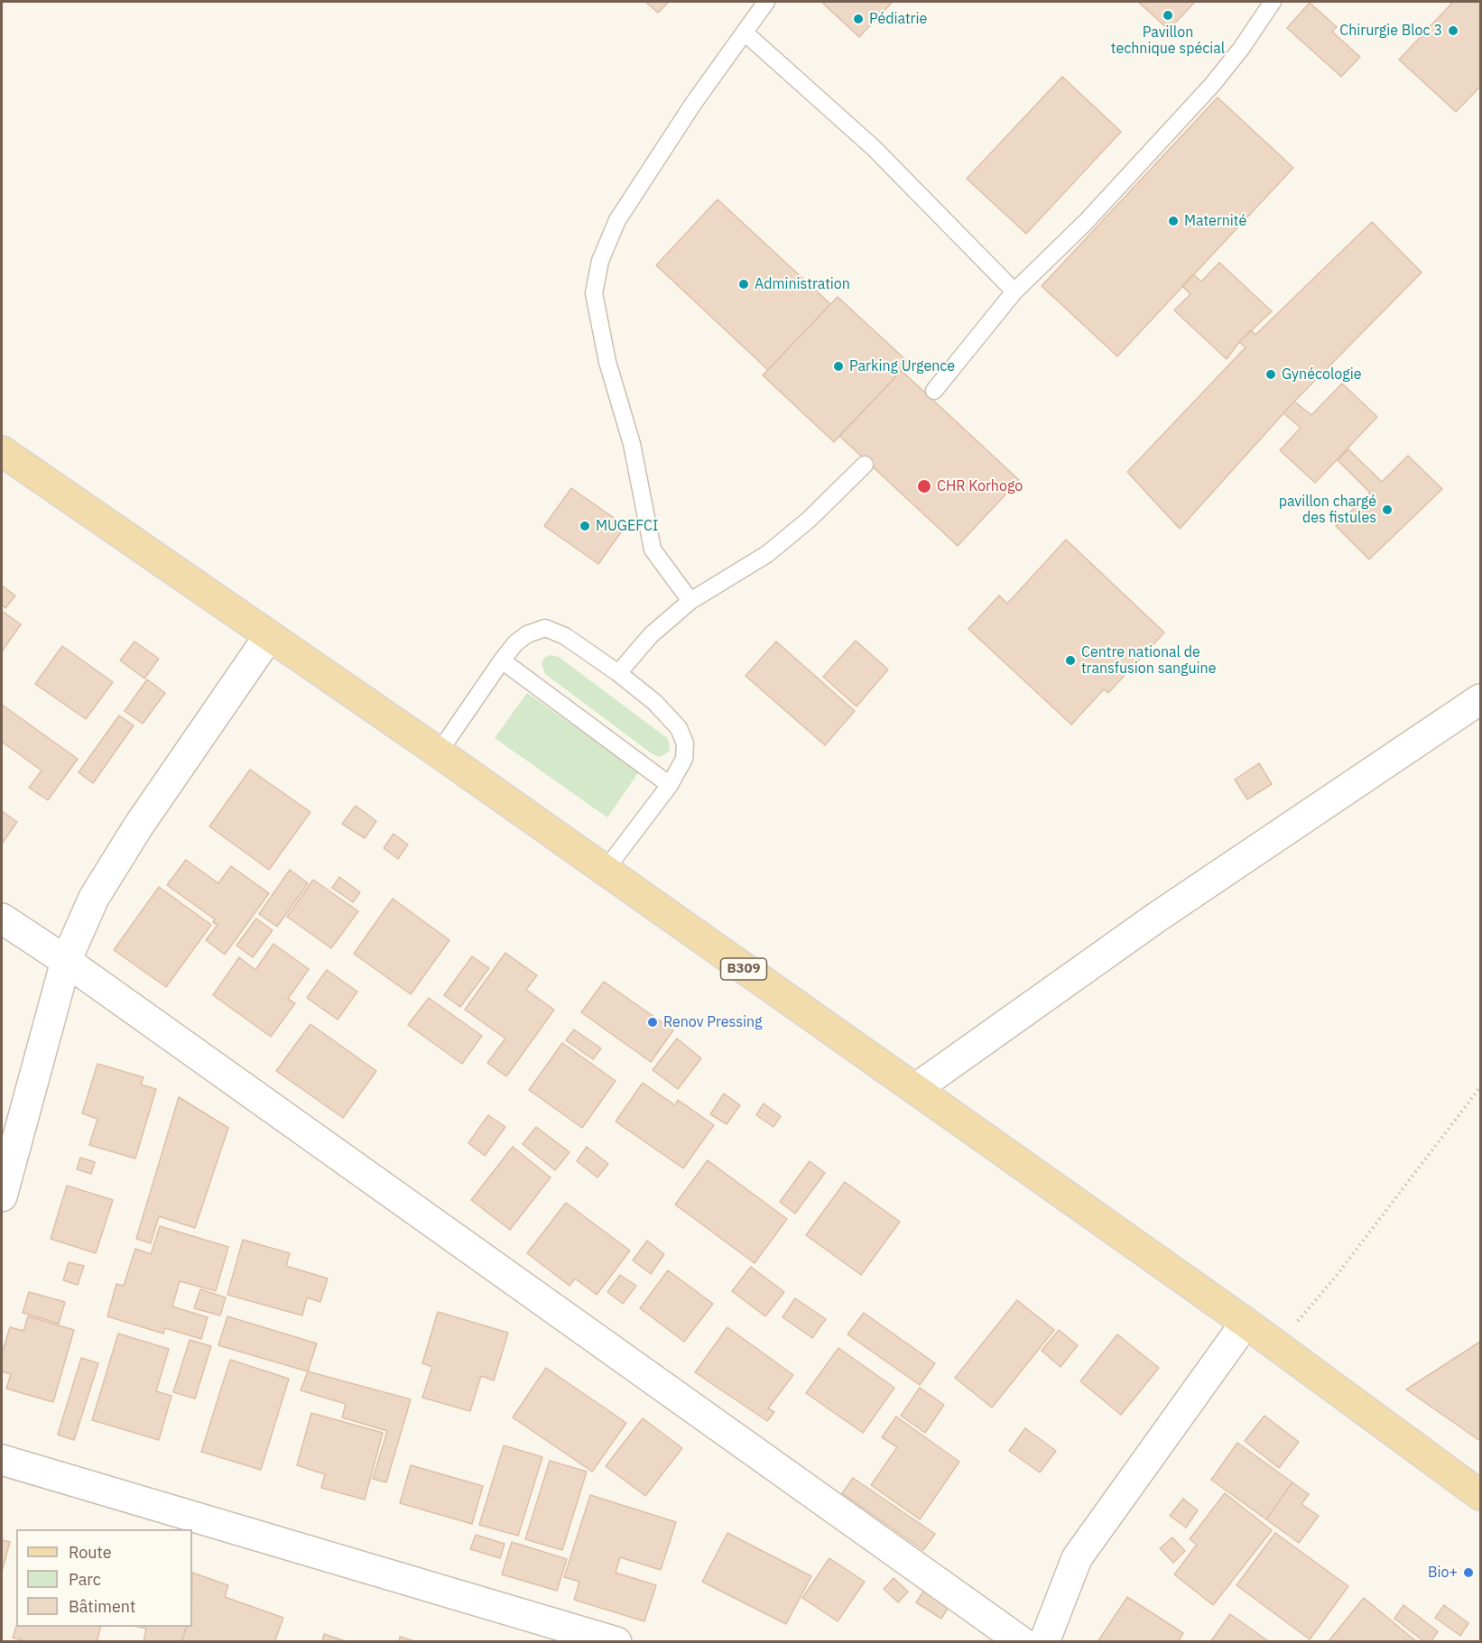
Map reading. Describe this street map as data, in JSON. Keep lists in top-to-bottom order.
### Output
{
  "streets": {
    "main road": ["B309"]
  },
  "places": [
    "Pavillon technique spécial",
    "Pédiatrie",
    "Chirurgie Bloc 3",
    "Maternité",
    "Administration",
    "Parking Urgence",
    "Gynécologie",
    "CHR Korhogo",
    "pavillon chargé des fistules",
    "MUGEFCI",
    "Centre national de transfusion sanguine",
    "Renov Pressing",
    "Bio+"
  ],
  "legend": ["Route", "Parc", "Bâtiment"]
}
